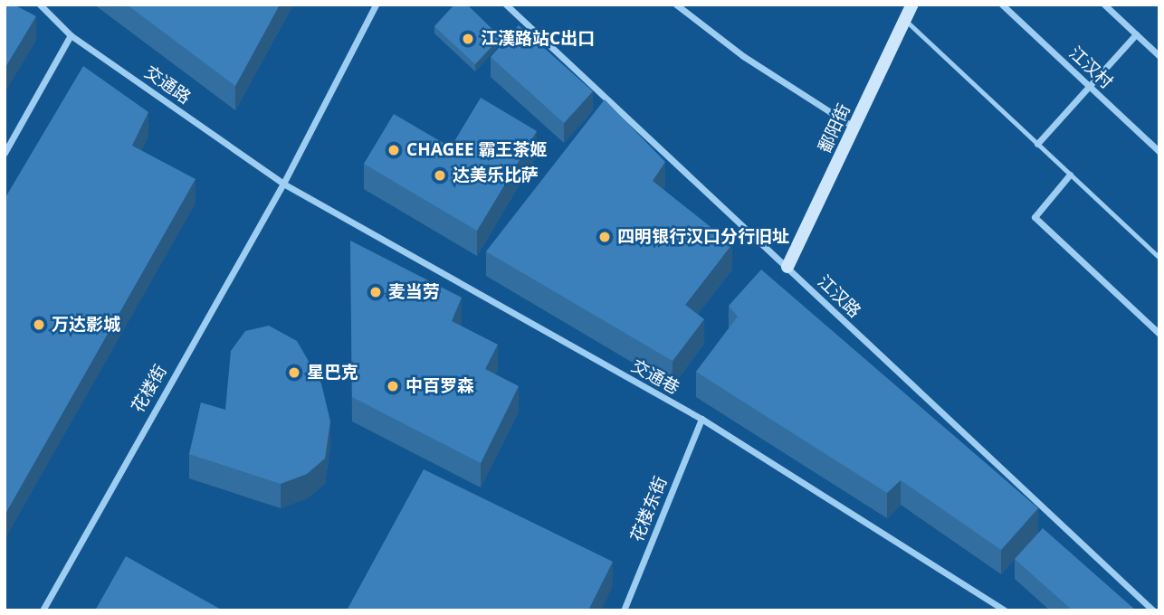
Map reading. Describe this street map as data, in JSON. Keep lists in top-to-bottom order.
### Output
{
  "streets": {
    "street": [
      "江汉村",
      "交通路",
      "鄱阳街",
      "江汉路",
      "交通巷",
      "花楼街",
      "花楼东街"
    ]
  },
  "crossings": [
    ["交通路", "交通巷"],
    ["交通路", "花楼街"],
    ["鄱阳街", "江汉路"],
    ["交通巷", "花楼街"],
    ["交通巷", "花楼东街"]
  ],
  "places": [
    "江漢路站C出口",
    "CHAGEE 霸王茶姬",
    "达美乐比萨",
    "四明银行汉口分行旧址",
    "麦当劳",
    "万达影城",
    "星巴克",
    "中百罗森"
  ]
}
